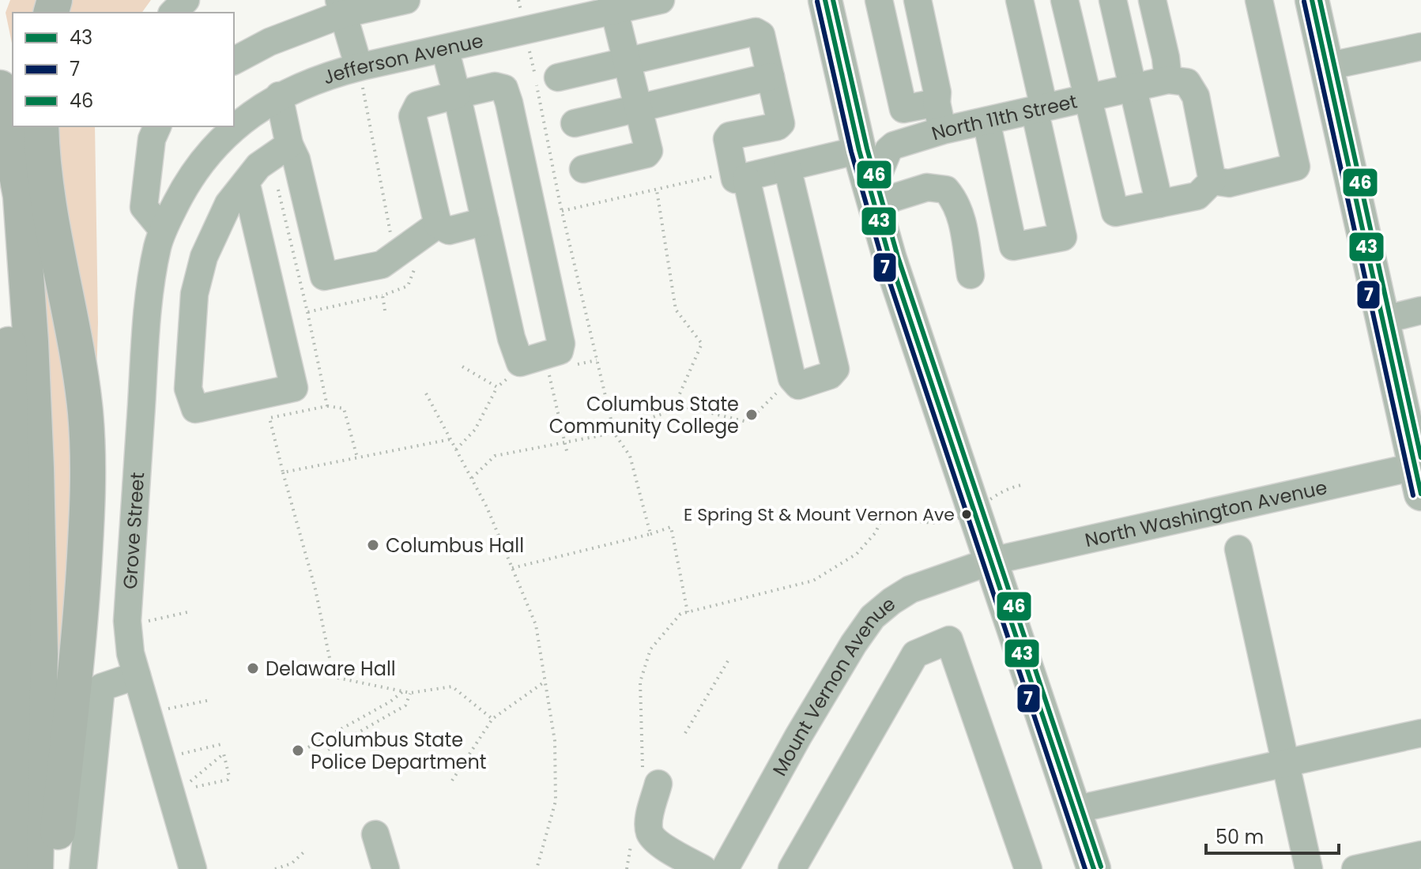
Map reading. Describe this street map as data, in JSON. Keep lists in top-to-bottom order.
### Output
{
  "streets": {
    "street": [
      "Jefferson Avenue",
      "North 11th Street",
      "North Washington Avenue",
      "Grove Street",
      "Mount Vernon Avenue"
    ]
  },
  "crossings": [
    ["Jefferson Avenue", "Grove Street"],
    ["North Washington Avenue", "Mount Vernon Avenue"]
  ],
  "places": [
    "Columbus State Community College",
    "E Spring St & Mount Vernon Ave",
    "Columbus Hall",
    "Delaware Hall",
    "Columbus State Police Department"
  ],
  "lines": ["transit line 43", "transit line 46", "transit line 7"],
  "legend": ["43", "7", "46"],
  "scale_bar": "50 m"
}
